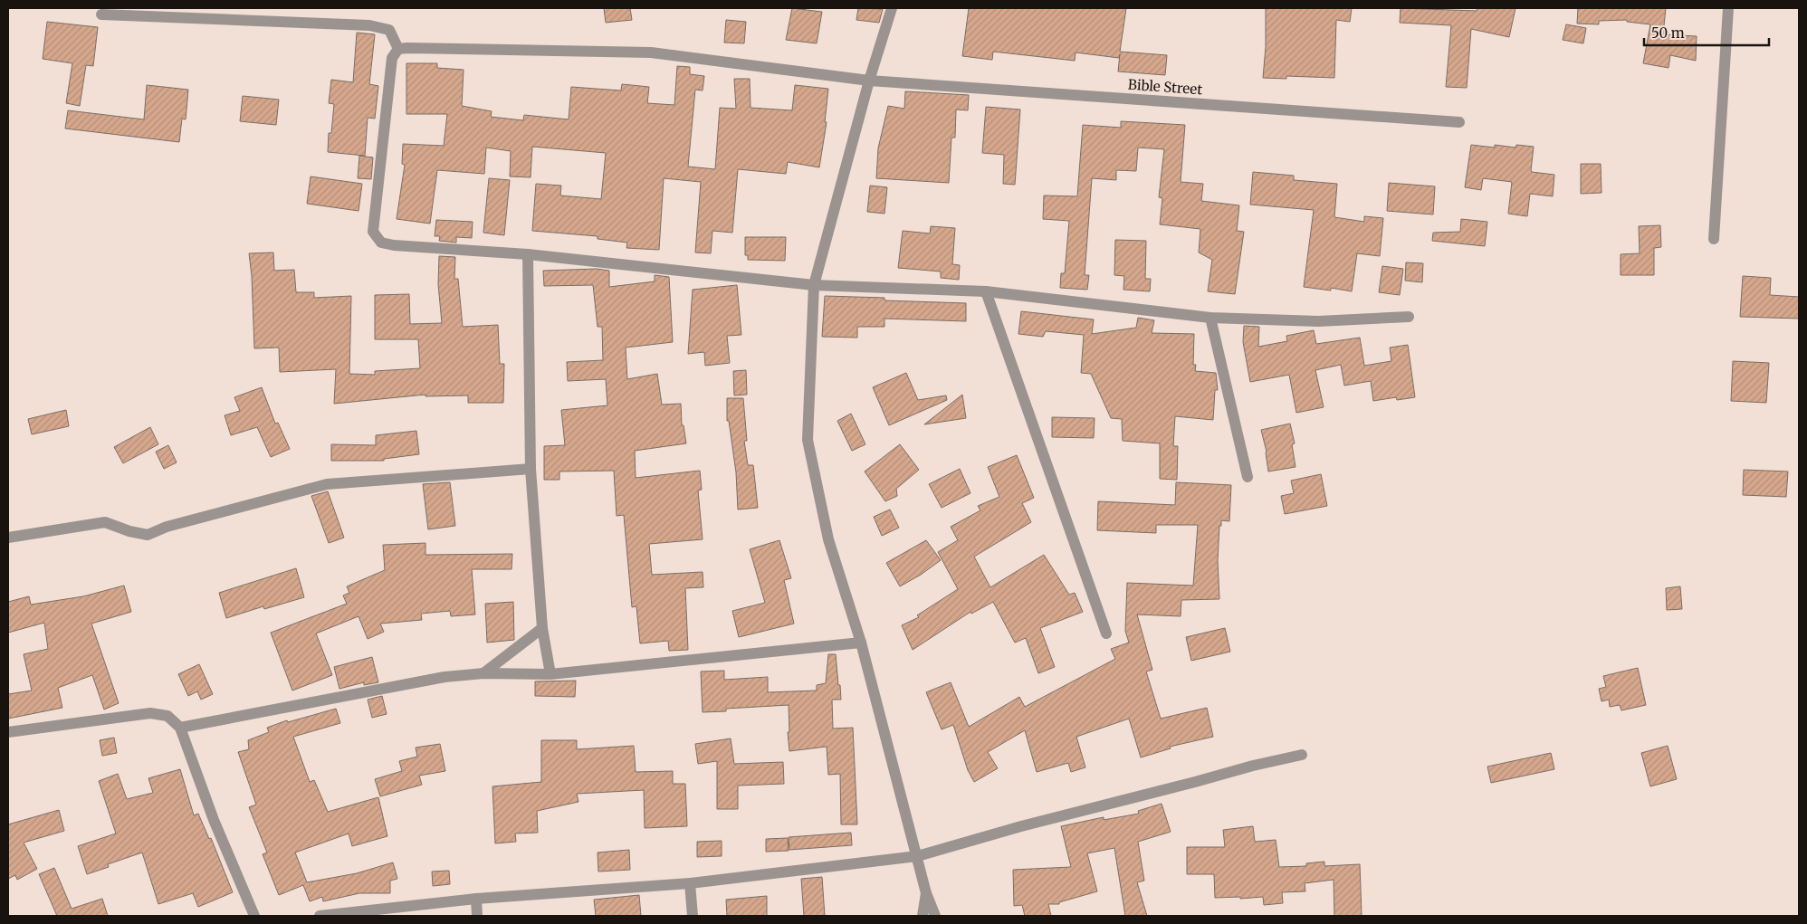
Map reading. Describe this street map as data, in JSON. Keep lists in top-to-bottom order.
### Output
{
  "streets": {
    "street": ["Bible Street"]
  },
  "scale_bar": "50 m"
}
